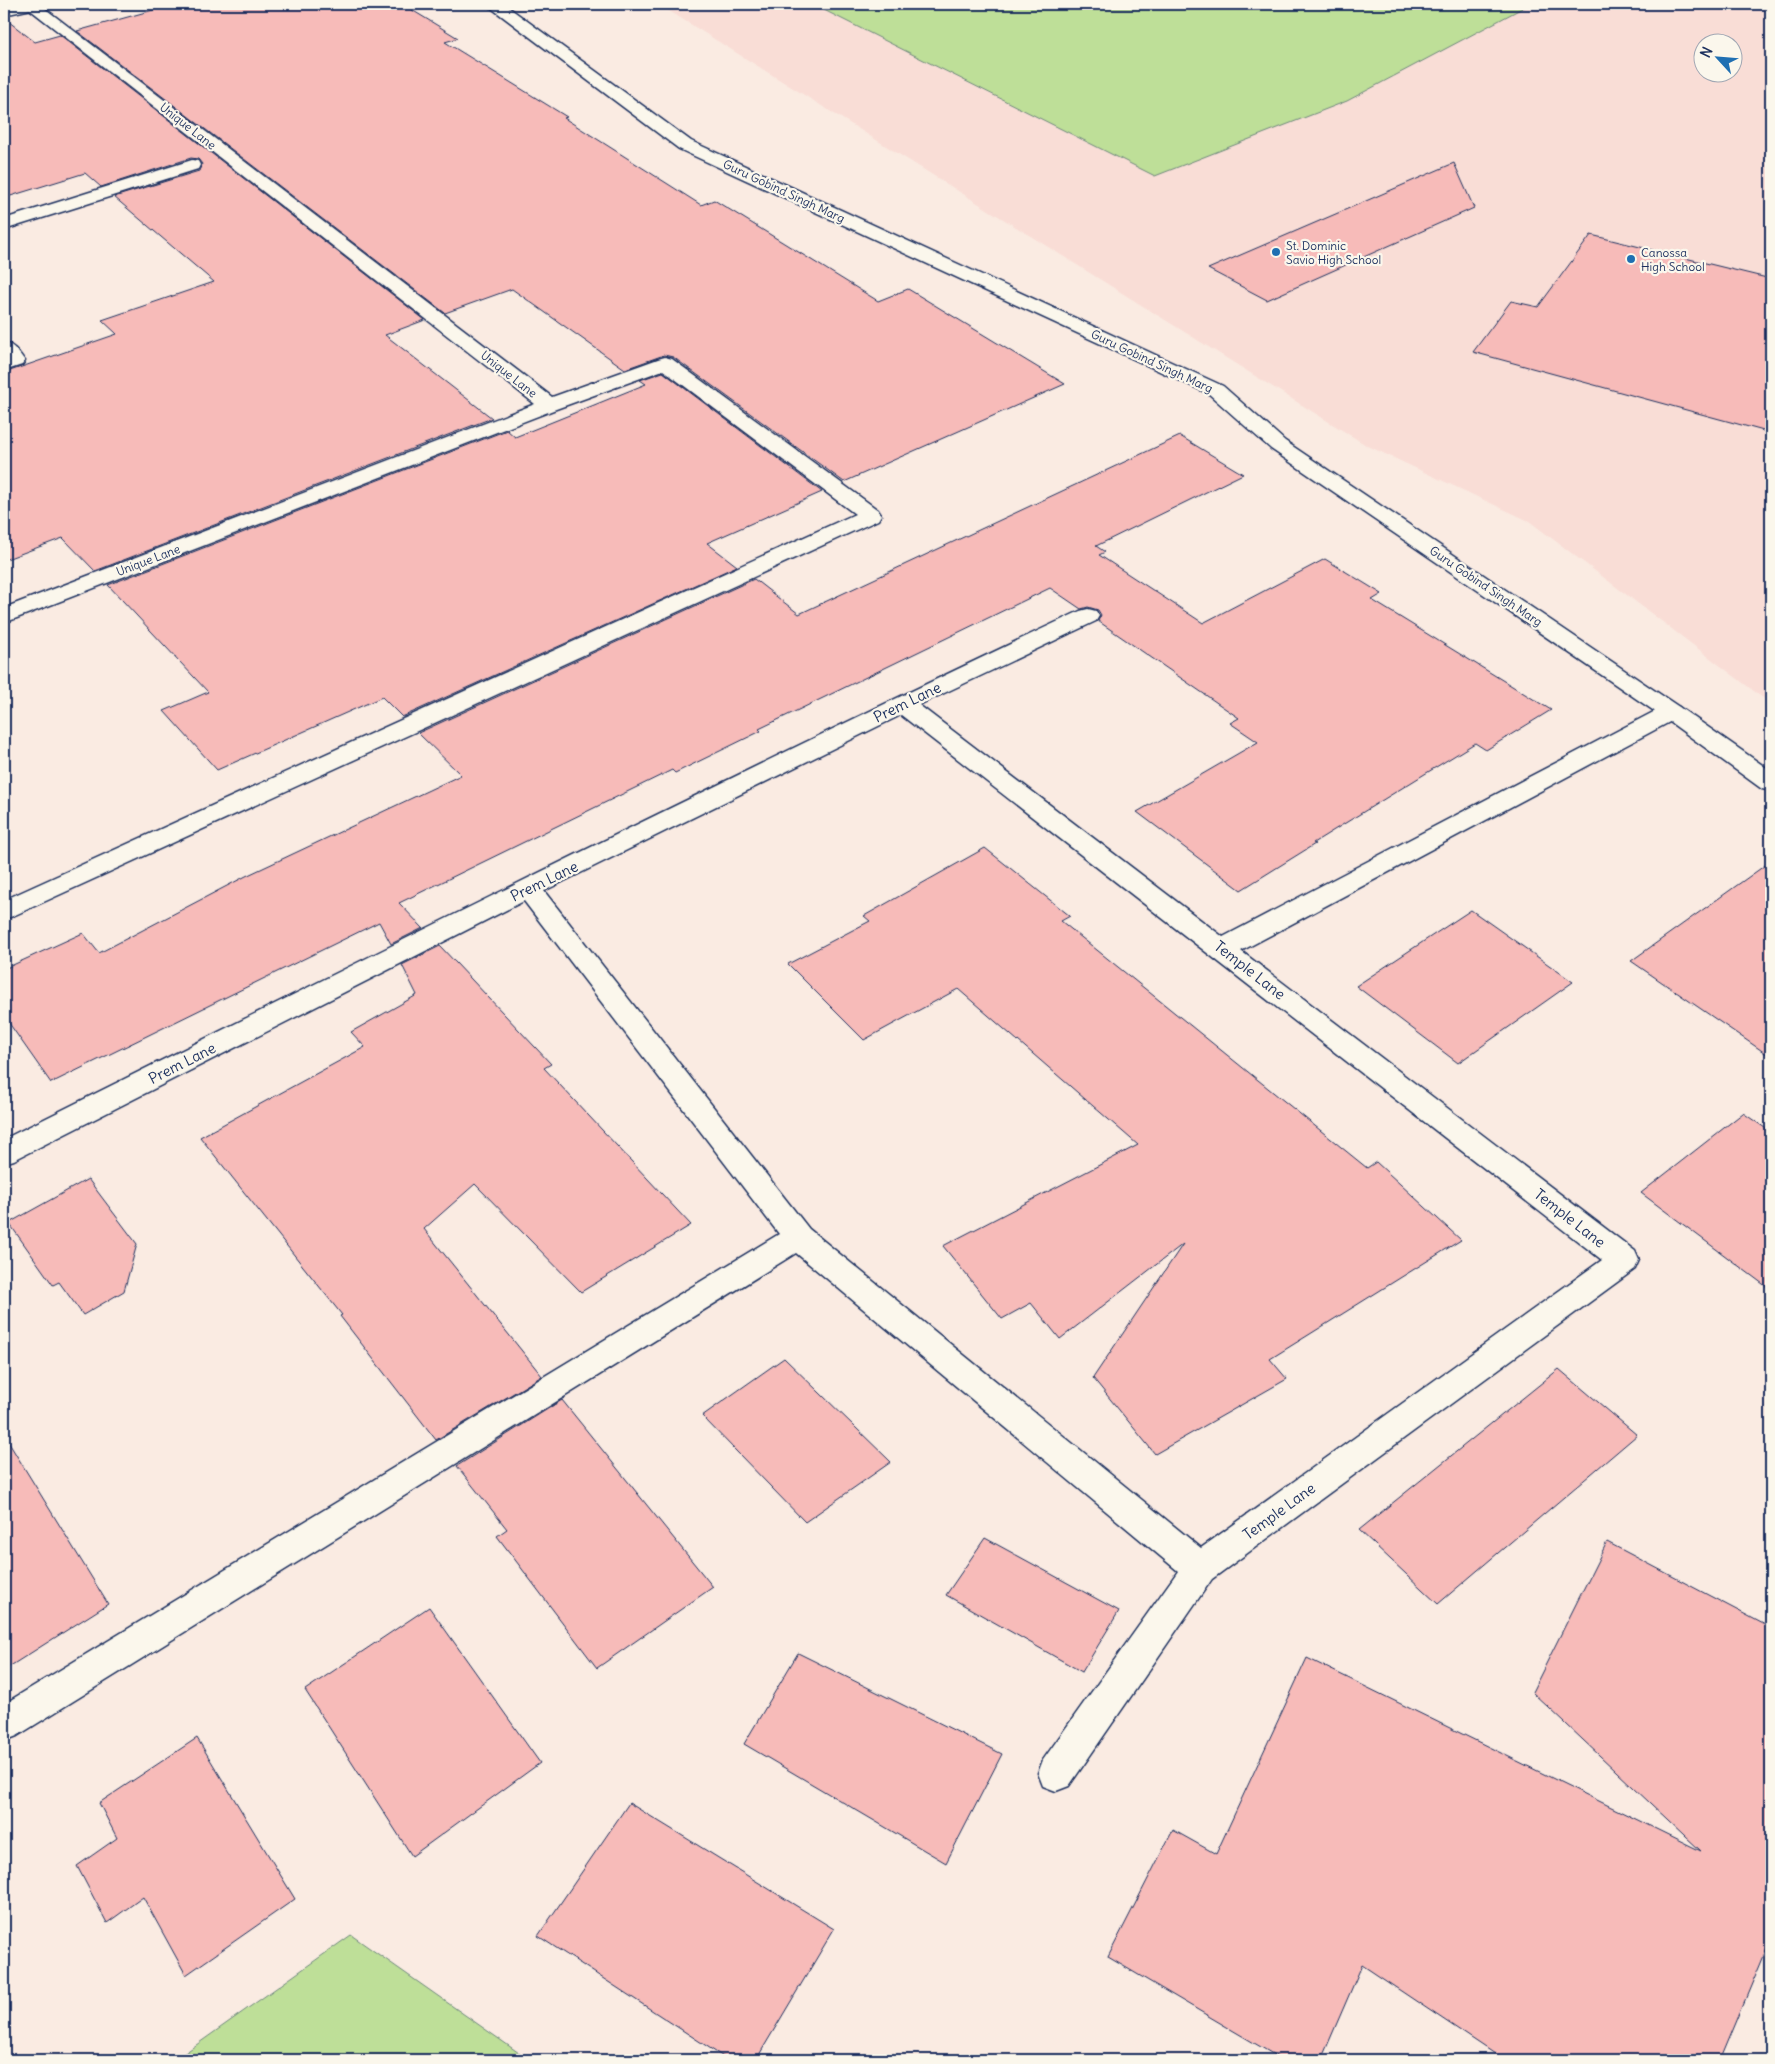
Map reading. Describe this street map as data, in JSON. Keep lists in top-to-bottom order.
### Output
{
  "streets": {
    "street": [
      "Unique Lane",
      "Guru Gobind Singh Marg",
      "Prem Lane",
      "Temple Lane"
    ]
  },
  "crossings": [
    ["Prem Lane", "Temple Lane"]
  ],
  "places": ["St. Dominic Savio High School", "Canossa High School"],
  "north": "top left"
}
